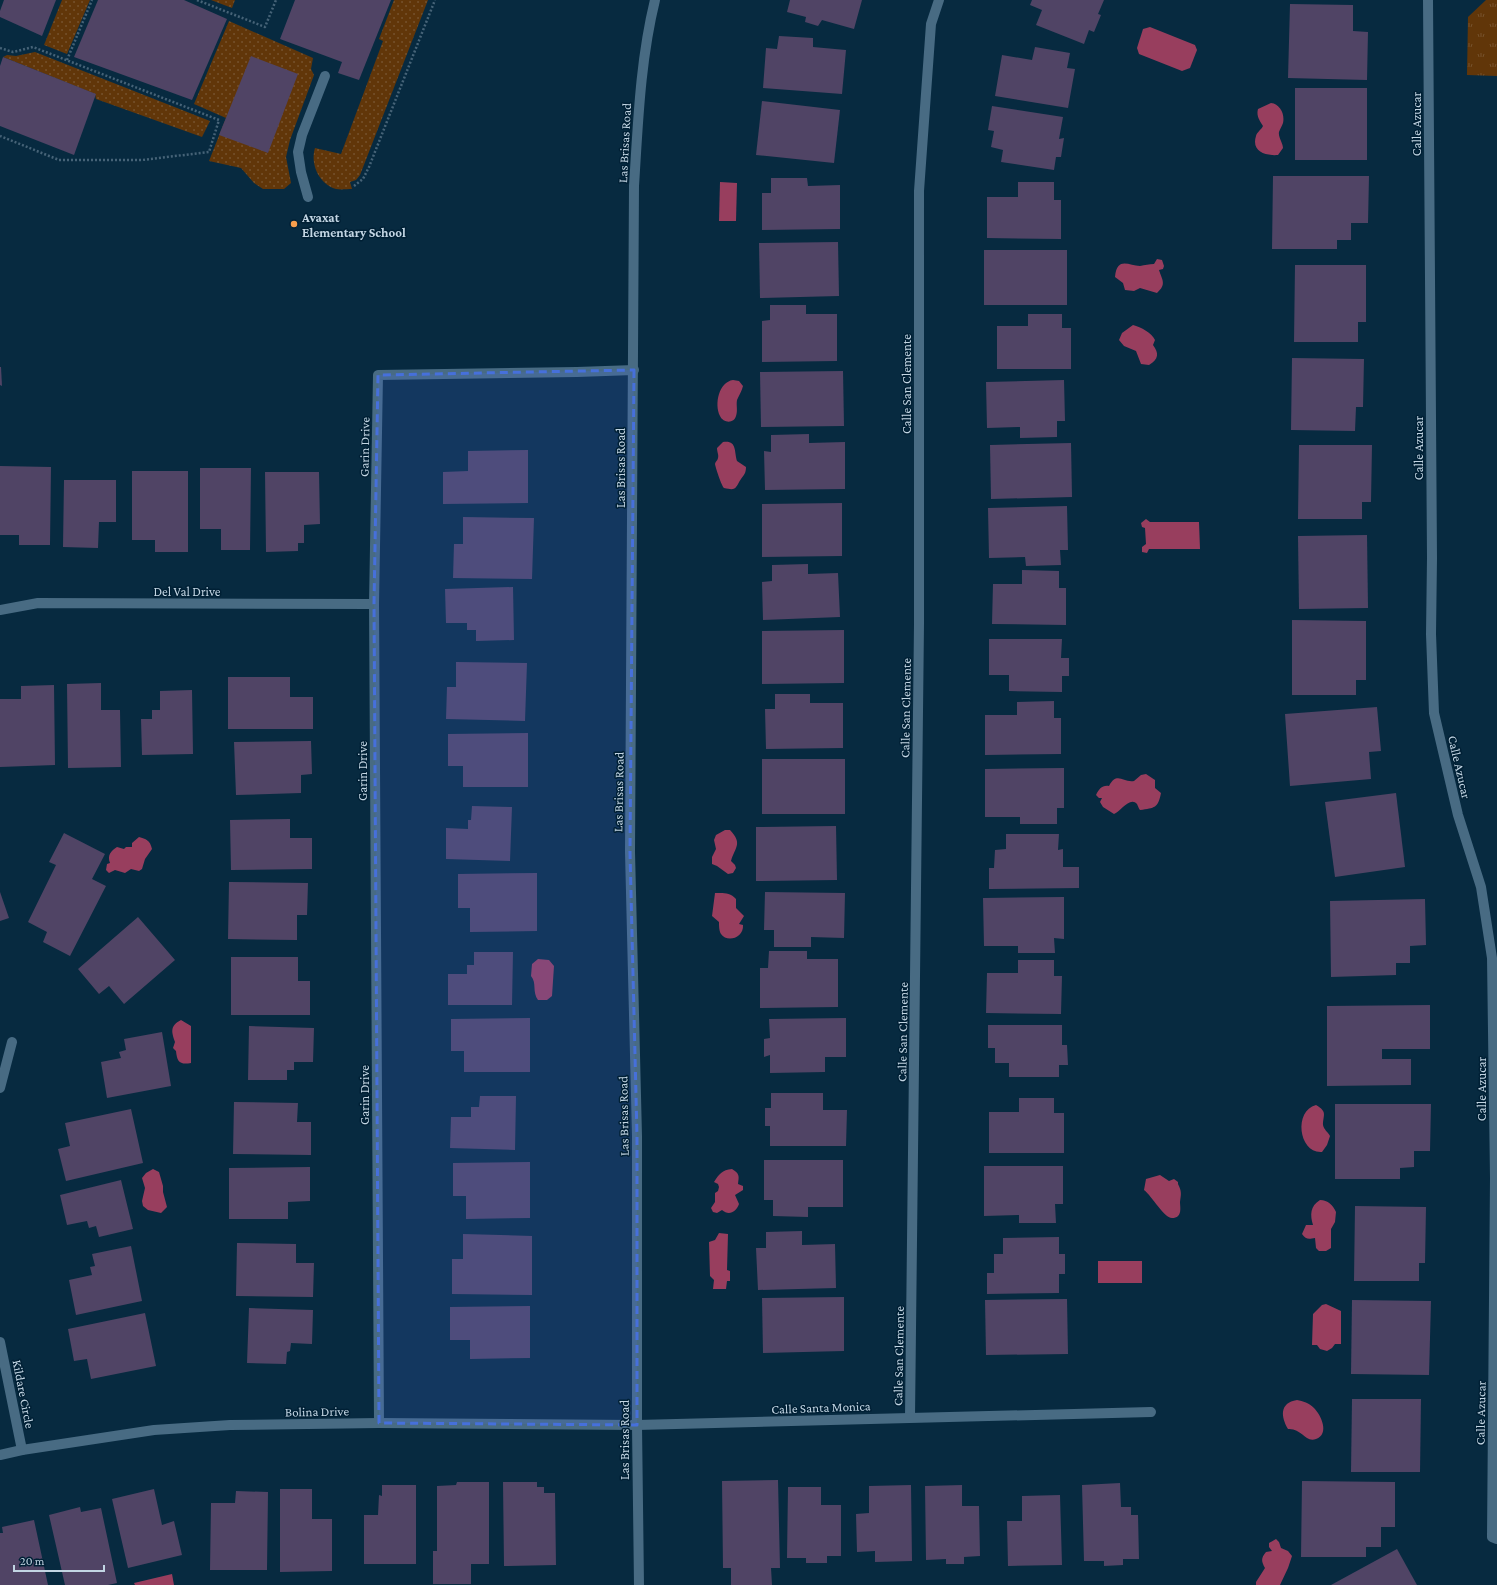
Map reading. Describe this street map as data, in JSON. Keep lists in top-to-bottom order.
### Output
{
  "streets": {
    "street": [
      "Calle Azucar",
      "Las Brisas Road",
      "Calle San Clemente",
      "Garin Drive",
      "Del Val Drive",
      "Kildare Circle",
      "Calle Santa Monica",
      "Bolina Drive"
    ]
  },
  "crossings": [
    ["Las Brisas Road", "Garin Drive"],
    ["Las Brisas Road", "Calle Santa Monica"],
    ["Las Brisas Road", "Bolina Drive"],
    ["Calle San Clemente", "Calle Santa Monica"],
    ["Garin Drive", "Del Val Drive"],
    ["Garin Drive", "Bolina Drive"],
    ["Kildare Circle", "Bolina Drive"],
    ["Calle Santa Monica", "Bolina Drive"]
  ],
  "places": ["Avaxat Elementary School"],
  "scale_bar": "20 m"
}
